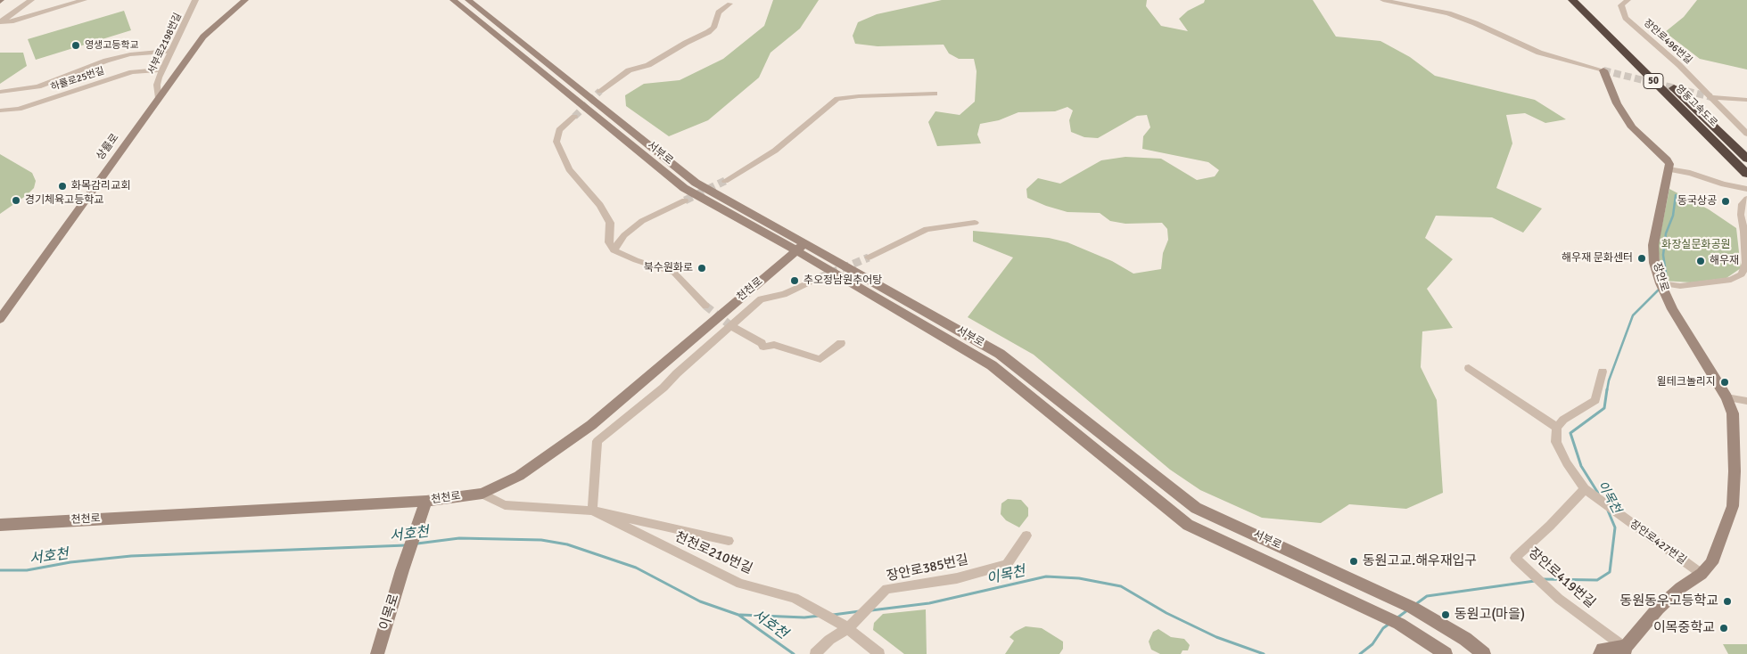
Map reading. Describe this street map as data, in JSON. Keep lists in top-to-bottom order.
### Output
{
  "streets": {
    "highway": ["50", "영동고속도로"],
    "main road": [
      "상률로",
      "서부로",
      "장안로",
      "천천로",
      "이목로"
    ],
    "street": [
      "장안로496번길",
      "서부로2198번길",
      "하률로25번길",
      "장안로427번길",
      "천천로210번길",
      "장안로385번길",
      "장안로419번길"
    ]
  },
  "crossings": [
    ["서부로2198번길", "하률로25번길"],
    ["서부로2198번길", "상률로"],
    ["서부로", "천천로"],
    ["장안로", "장안로427번길"],
    ["장안로", "장안로419번길"],
    ["천천로", "천천로210번길"],
    ["천천로", "이목로"],
    ["장안로427번길", "장안로419번길"],
    ["천천로210번길", "장안로385번길"]
  ],
  "water": ["이목천", "서호천"],
  "parks": ["화장실문화공원"],
  "places": [
    "영생고등학교",
    "화목감리교회",
    "경기체육고등학교",
    "동국상공",
    "해우재 문화센터",
    "해우재",
    "북수원화로",
    "추오정남원추어탕",
    "윌테크놀리지",
    "동원고교.해우재입구",
    "동원동우고등학교",
    "동원고(마을)",
    "이목중학교"
  ]
}
